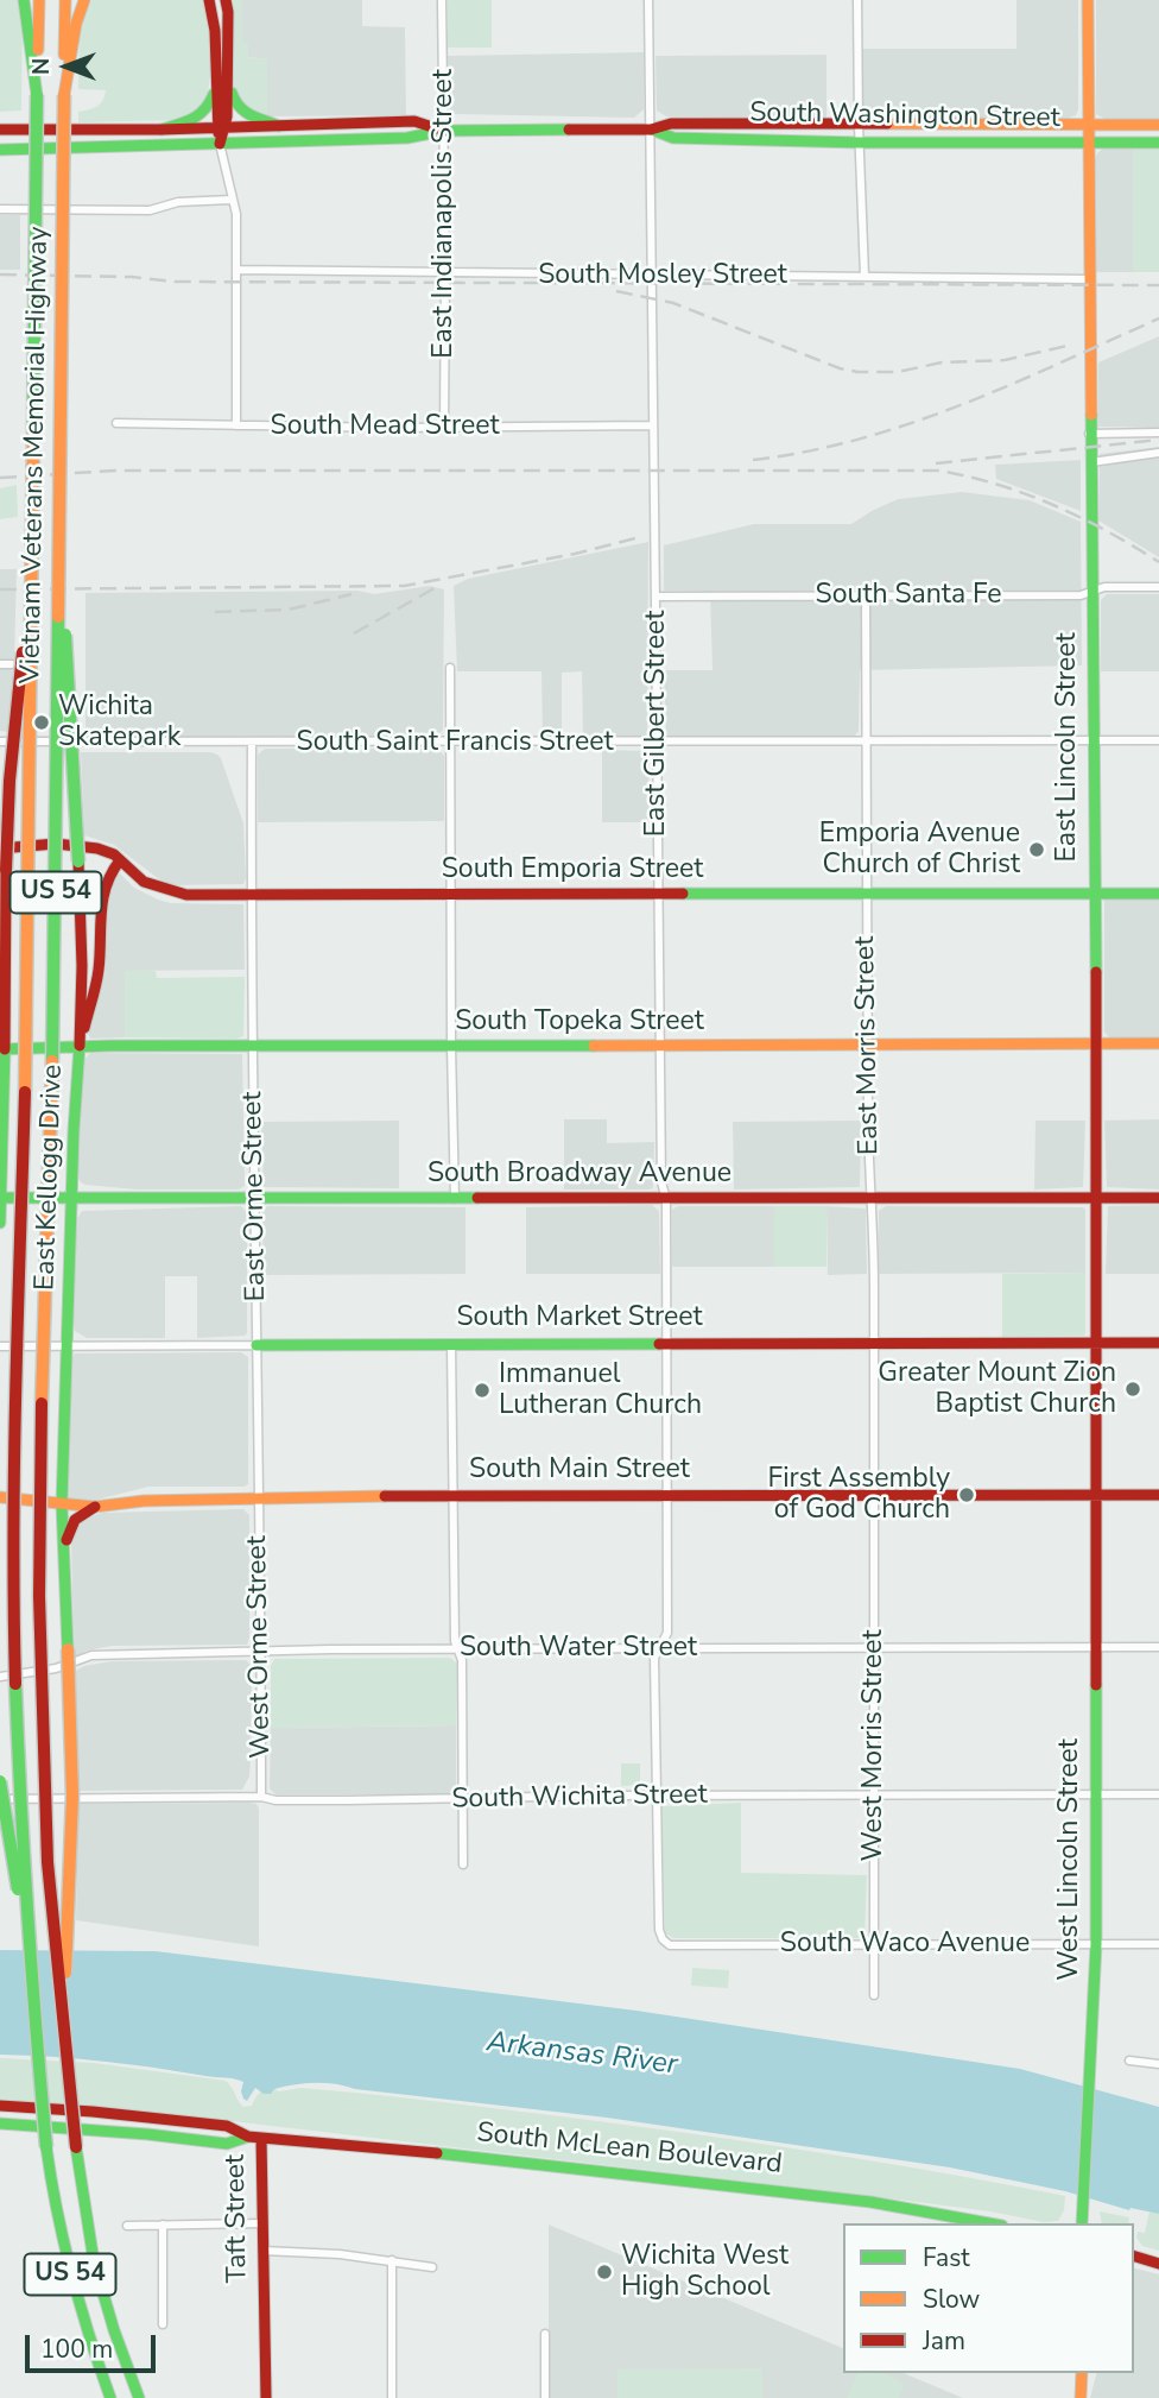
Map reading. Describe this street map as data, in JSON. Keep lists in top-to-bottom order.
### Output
{
  "streets": {
    "main road": [
      "South Washington Street",
      "Vietnam Veterans Memorial Highway",
      "East Lincoln Street",
      "South Emporia Street",
      "US 54",
      "South Topeka Street",
      "South Broadway Avenue",
      "East Kellogg Drive",
      "South Market Street",
      "South Main Street",
      "West Lincoln Street",
      "South McLean Boulevard",
      "Taft Street"
    ],
    "street": [
      "East Indianapolis Street",
      "South Mosley Street",
      "South Mead Street",
      "South Santa Fe",
      "East Gilbert Street",
      "South Saint Francis Street",
      "East Morris Street",
      "East Orme Street",
      "West Orme Street",
      "South Water Street",
      "West Morris Street",
      "South Wichita Street",
      "South Waco Avenue"
    ]
  },
  "crossings": [
    ["South Washington Street", "East Indianapolis Street"],
    ["South Washington Street", "East Gilbert Street"],
    ["South Washington Street", "East Lincoln Street"],
    ["East Indianapolis Street", "South Mosley Street"],
    ["East Indianapolis Street", "South Mead Street"],
    ["South Mosley Street", "East Gilbert Street"],
    ["South Mosley Street", "East Lincoln Street"],
    ["South Mead Street", "East Gilbert Street"],
    ["Vietnam Veterans Memorial Highway", "East Kellogg Drive"],
    ["South Santa Fe", "East Gilbert Street"],
    ["South Santa Fe", "East Lincoln Street"],
    ["South Santa Fe", "East Morris Street"],
    ["East Gilbert Street", "South Saint Francis Street"],
    ["East Gilbert Street", "South Emporia Street"],
    ["East Gilbert Street", "South Topeka Street"],
    ["East Gilbert Street", "South Broadway Avenue"],
    ["East Gilbert Street", "South Market Street"],
    ["East Gilbert Street", "South Main Street"],
    ["East Gilbert Street", "South Water Street"],
    ["East Gilbert Street", "South Wichita Street"],
    ["East Gilbert Street", "South Waco Avenue"],
    ["South Saint Francis Street", "East Lincoln Street"],
    ["South Saint Francis Street", "East Morris Street"],
    ["South Saint Francis Street", "East Orme Street"],
    ["East Lincoln Street", "South Emporia Street"],
    ["East Lincoln Street", "South Topeka Street"],
    ["East Lincoln Street", "South Broadway Avenue"],
    ["East Lincoln Street", "South Market Street"],
    ["East Lincoln Street", "South Main Street"],
    ["East Lincoln Street", "West Lincoln Street"],
    ["South Emporia Street", "East Morris Street"],
    ["South Emporia Street", "East Kellogg Drive"],
    ["South Emporia Street", "East Orme Street"],
    ["South Topeka Street", "East Morris Street"],
    ["South Topeka Street", "East Kellogg Drive"],
    ["South Topeka Street", "East Orme Street"],
    ["East Morris Street", "South Broadway Avenue"],
    ["East Morris Street", "South Market Street"],
    ["East Morris Street", "South Main Street"],
    ["East Morris Street", "West Morris Street"],
    ["South Broadway Avenue", "East Kellogg Drive"],
    ["South Broadway Avenue", "East Orme Street"],
    ["East Kellogg Drive", "South Market Street"],
    ["East Kellogg Drive", "South Main Street"],
    ["East Orme Street", "South Market Street"],
    ["East Orme Street", "South Main Street"],
    ["East Orme Street", "West Orme Street"],
    ["South Main Street", "West Orme Street"],
    ["South Main Street", "West Morris Street"],
    ["South Main Street", "West Lincoln Street"],
    ["West Orme Street", "South Water Street"],
    ["West Orme Street", "South Wichita Street"],
    ["South Water Street", "West Morris Street"],
    ["South Water Street", "West Lincoln Street"],
    ["West Morris Street", "South Wichita Street"],
    ["West Morris Street", "South Waco Avenue"],
    ["South Wichita Street", "West Lincoln Street"],
    ["West Lincoln Street", "South Waco Avenue"],
    ["South McLean Boulevard", "Taft Street"]
  ],
  "water": ["Arkansas River"],
  "places": [
    "Wichita Skatepark",
    "Emporia Avenue Church of Christ",
    "Greater Mount Zion Baptist Church",
    "Immanuel Lutheran Church",
    "First Assembly of God Church",
    "Wichita West High School"
  ],
  "legend": ["Fast", "Slow", "Jam"],
  "scale_bar": "100 m",
  "north": "left"
}
